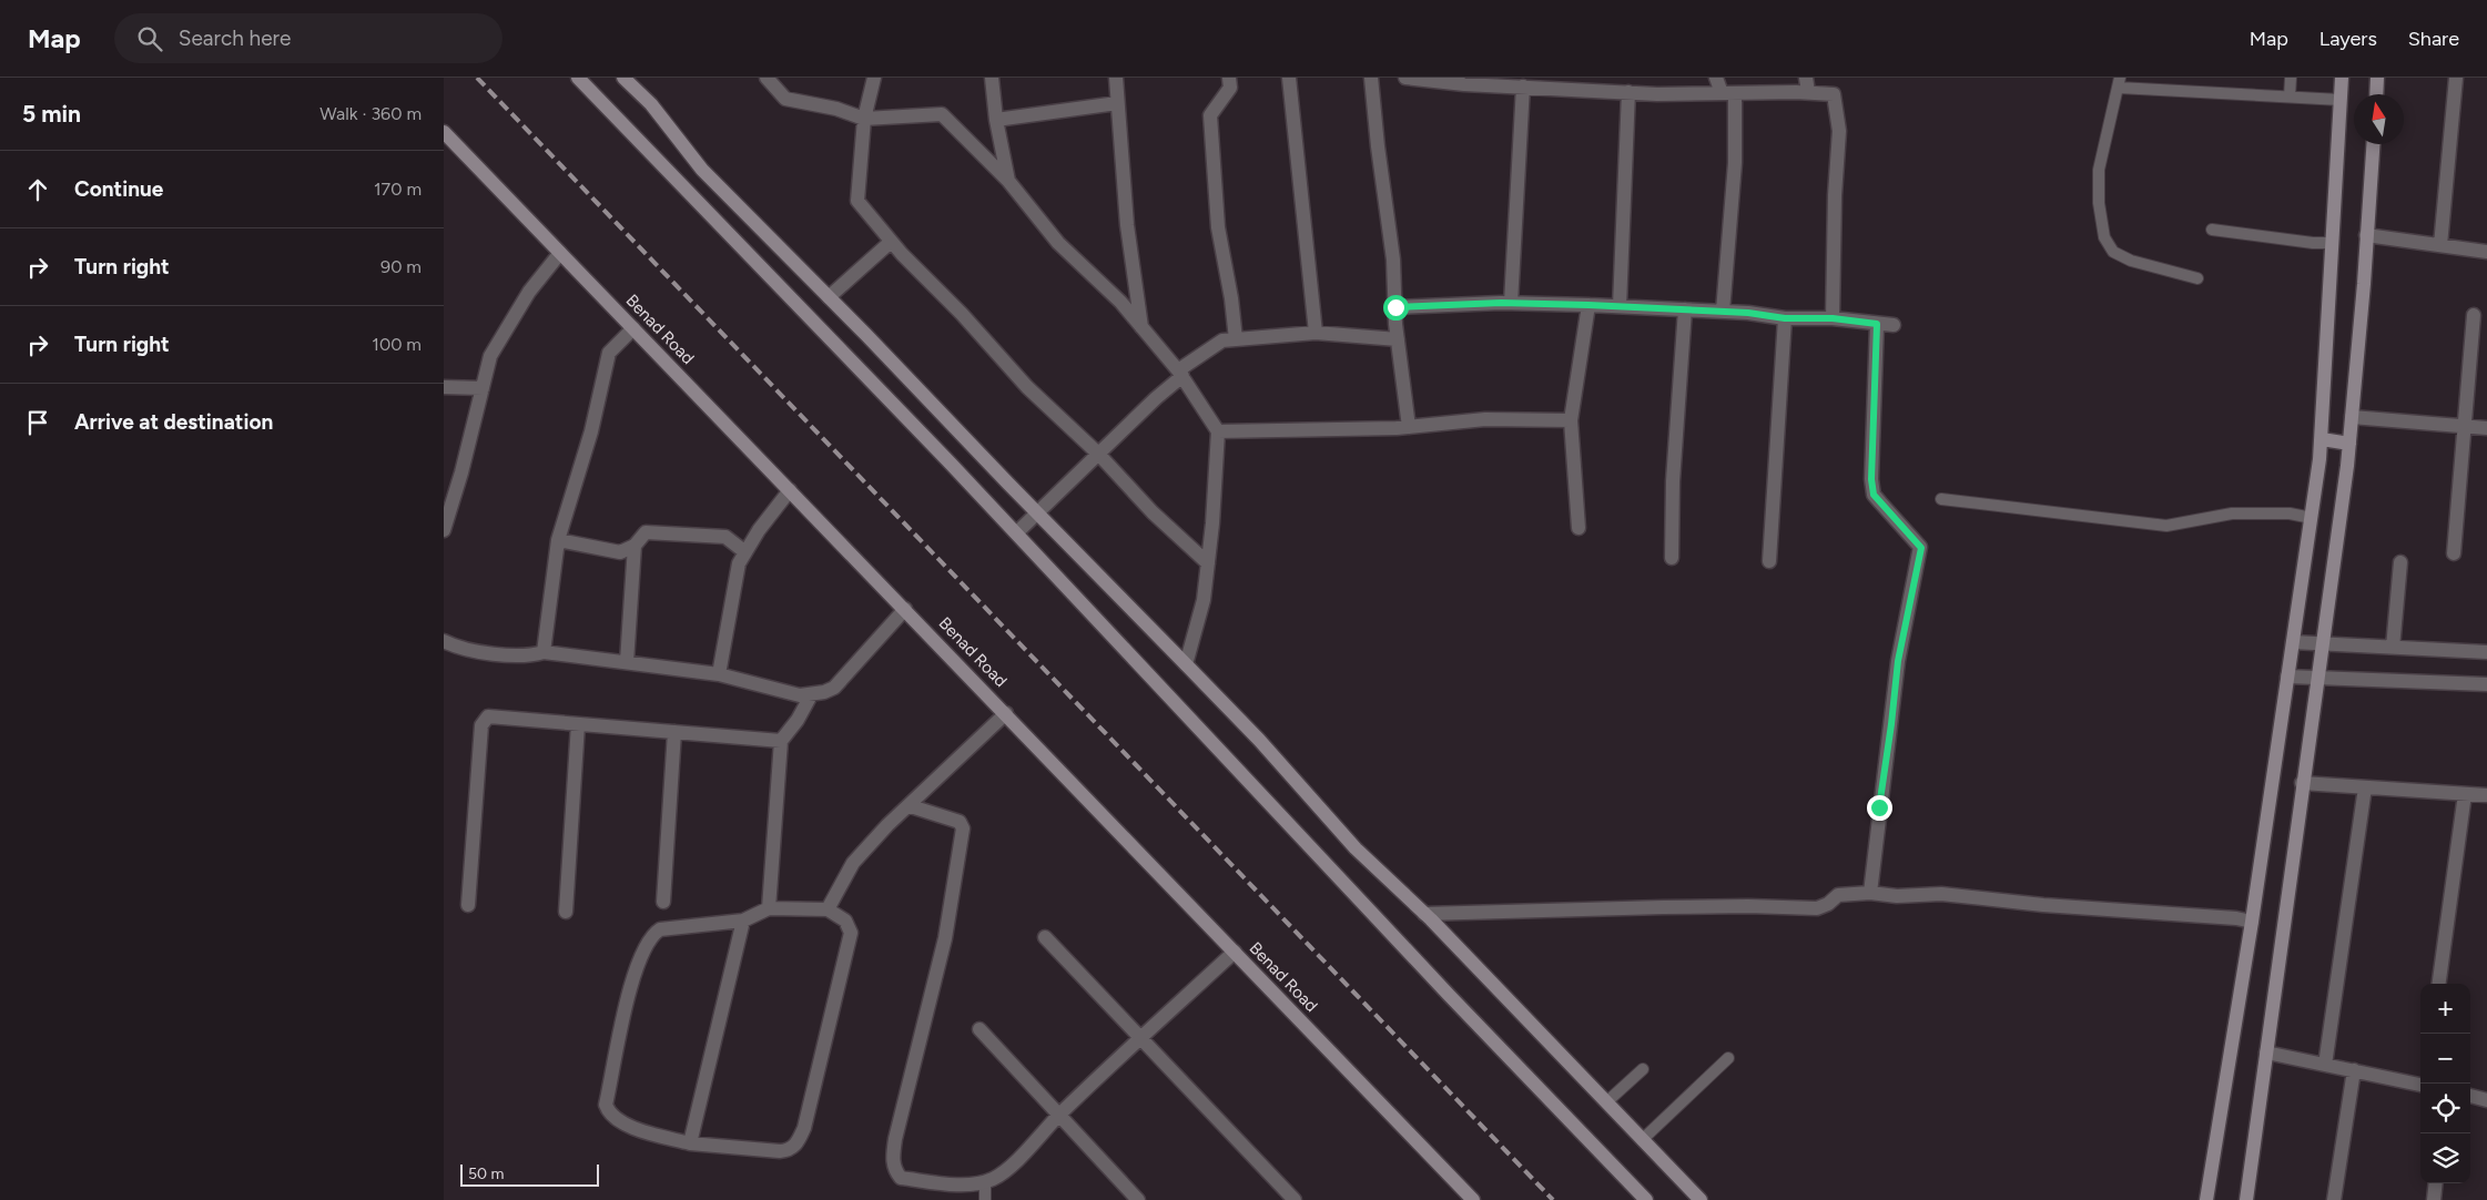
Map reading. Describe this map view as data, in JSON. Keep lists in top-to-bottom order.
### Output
{
  "streets": {
    "street": ["Benad Road"]
  },
  "scale_bar": "50 m",
  "north": "top",
  "page": {
    "header": "Map",
    "search": "Search here",
    "nav": ["Map", "Layers", "Share"],
    "heading": ["5 min", "Walk · 360 m"],
    "list": [
      ["Continue", "170 m"],
      ["Turn right", "90 m"],
      ["Turn right", "100 m"],
      "Arrive at destination"
    ],
    "map_buttons": ["+", "−"],
    "scale": "50 m"
  }
}
